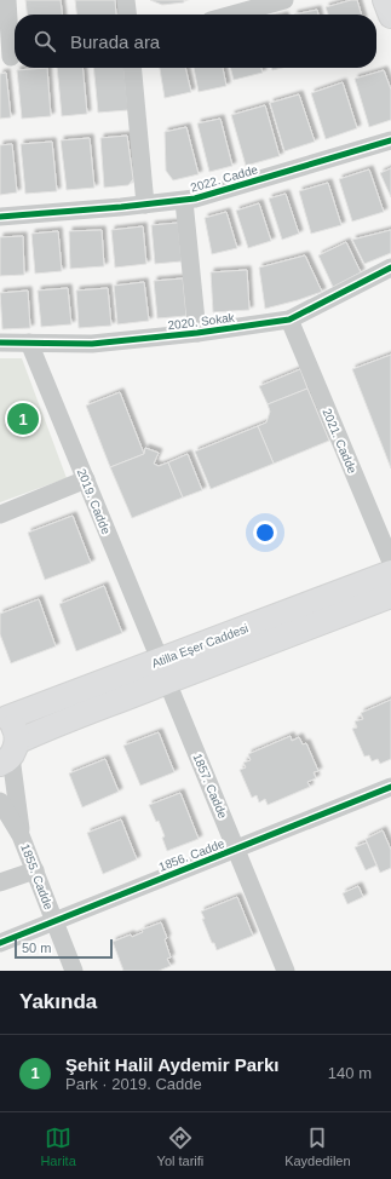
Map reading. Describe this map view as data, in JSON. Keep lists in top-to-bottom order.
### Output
{
  "streets": {
    "main road": ["Atilla Eşer Caddesi"],
    "street": [
      "2022. Cadde",
      "2020. Sokak",
      "2021. Cadde",
      "2019. Cadde",
      "1857. Cadde",
      "1856. Cadde",
      "1855. Cadde"
    ]
  },
  "crossings": [
    ["2020. Sokak", "2021. Cadde"],
    ["2020. Sokak", "2019. Cadde"],
    ["2019. Cadde", "Atilla Eşer Caddesi"],
    ["2019. Cadde", "1857. Cadde"],
    ["Atilla Eşer Caddesi", "1857. Cadde"],
    ["Atilla Eşer Caddesi", "1855. Cadde"],
    ["1857. Cadde", "1856. Cadde"],
    ["1856. Cadde", "1855. Cadde"]
  ],
  "scale_bar": "50 m",
  "page": {
    "search": "Burada ara",
    "pins": "1",
    "scale": "50 m",
    "heading": "Yakında",
    "list": [
      {
        "mark": "1",
        "name": "Şehit Halil Aydemir Parkı",
        "note": "Park · 2019. Cadde",
        "value": "140 m"
      }
    ],
    "nav": ["Harita", "Yol tarifi", "Kaydedilen"]
  }
}
